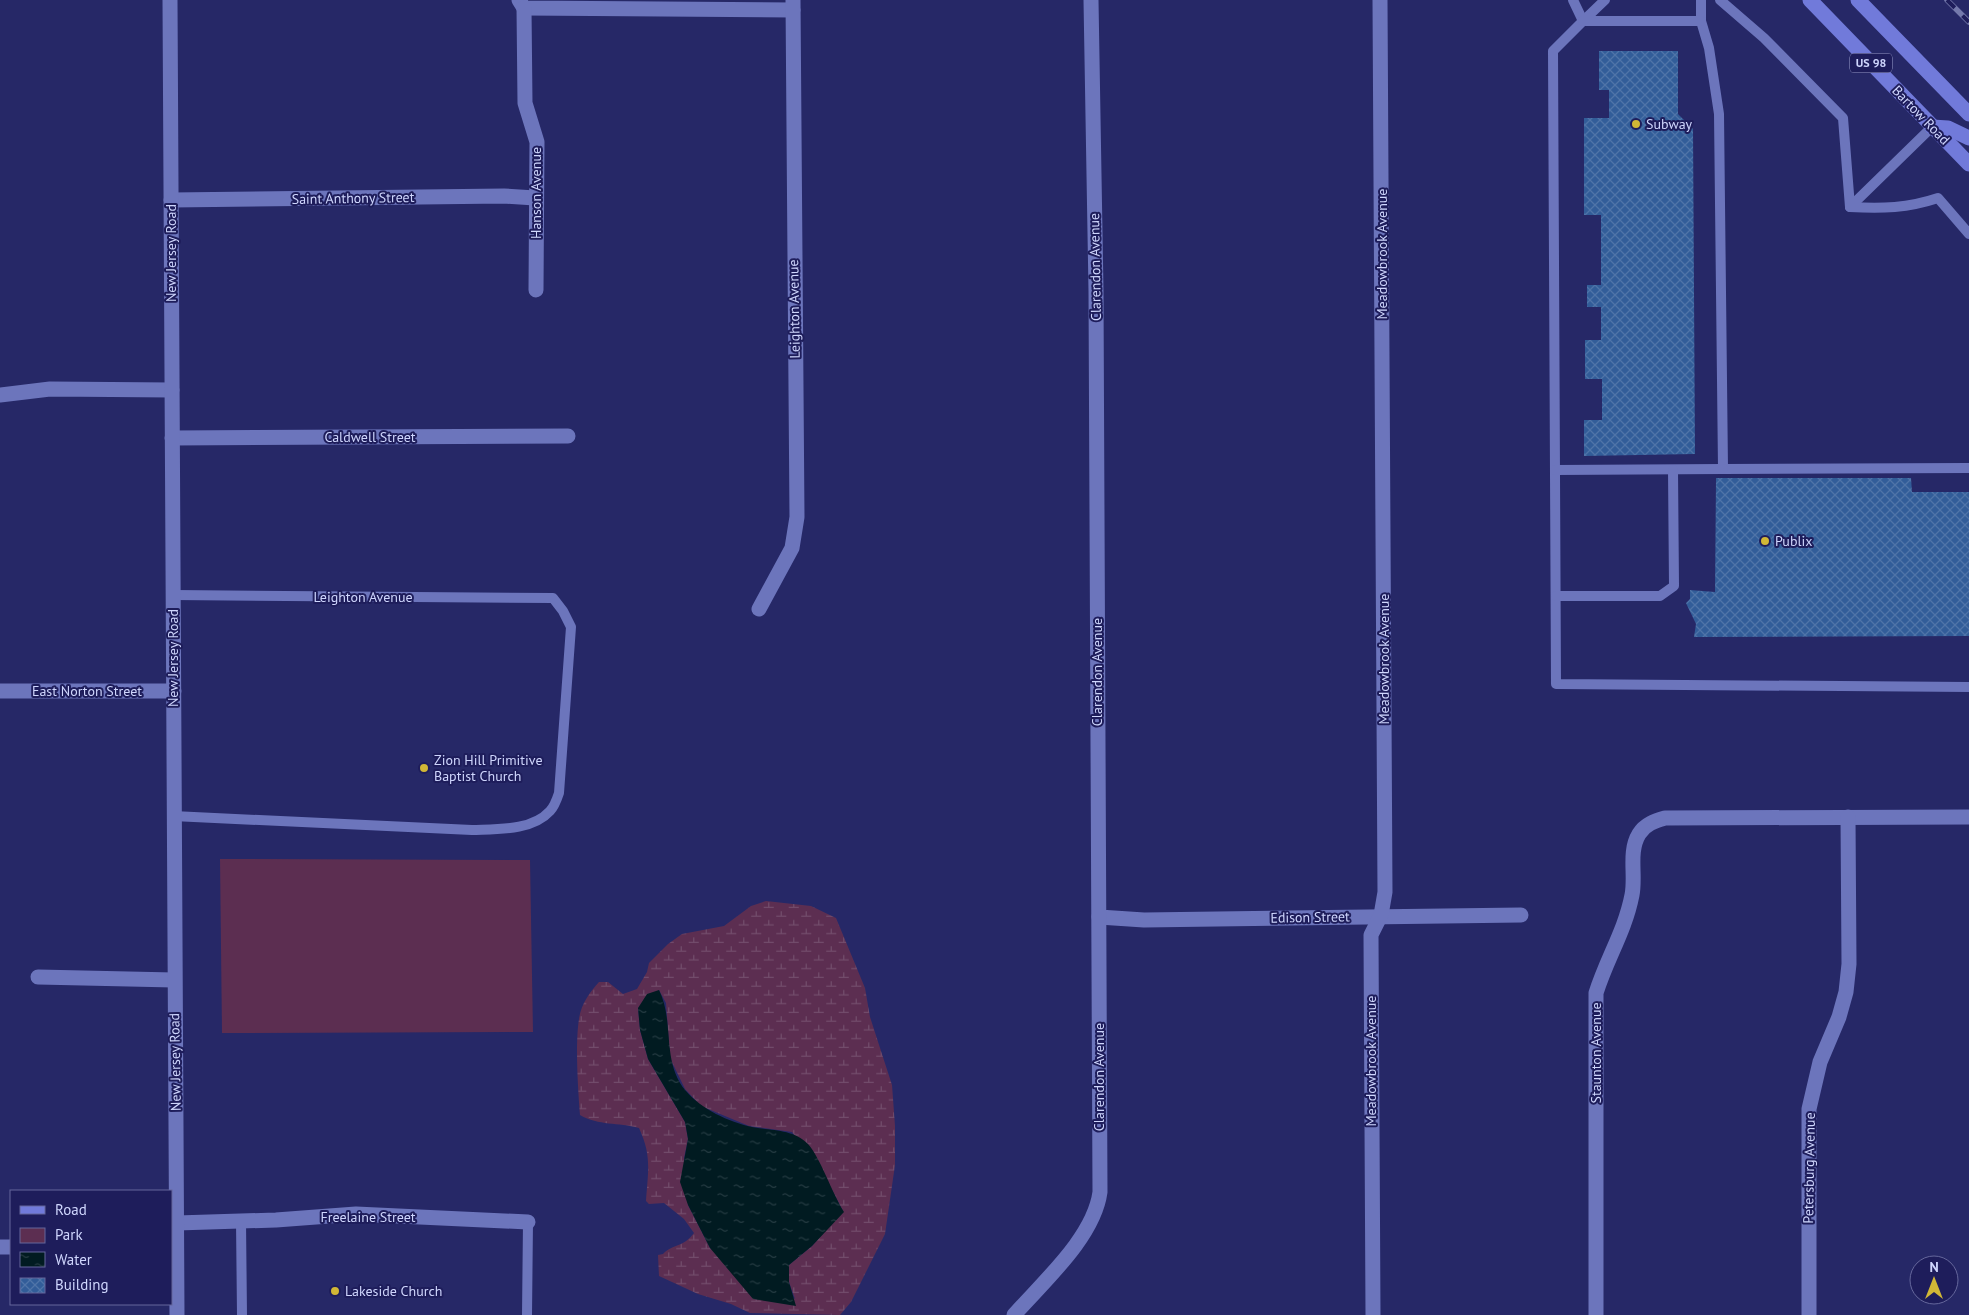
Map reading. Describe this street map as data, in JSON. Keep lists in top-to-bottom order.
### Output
{
  "streets": {
    "main road": ["US 98", "Bartow Road"],
    "street": [
      "Hanson Avenue",
      "Saint Anthony Street",
      "New Jersey Road",
      "Meadowbrook Avenue",
      "Clarendon Avenue",
      "Leighton Avenue",
      "Caldwell Street",
      "East Norton Street",
      "Edison Street",
      "Staunton Avenue",
      "Petersburg Avenue",
      "Freelaine Street"
    ]
  },
  "crossings": [
    ["Hanson Avenue", "Saint Anthony Street"],
    ["Saint Anthony Street", "New Jersey Road"],
    ["New Jersey Road", "Leighton Avenue"],
    ["New Jersey Road", "Caldwell Street"],
    ["New Jersey Road", "East Norton Street"],
    ["New Jersey Road", "Freelaine Street"],
    ["Meadowbrook Avenue", "Edison Street"],
    ["Clarendon Avenue", "Edison Street"],
    ["Staunton Avenue", "Petersburg Avenue"]
  ],
  "places": [
    "Subway",
    "Publix",
    "Zion Hill Primitive Baptist Church",
    "Lakeside Church"
  ],
  "legend": [
    "Road",
    "Park",
    "Water",
    "Building"
  ],
  "north": "top"
}
